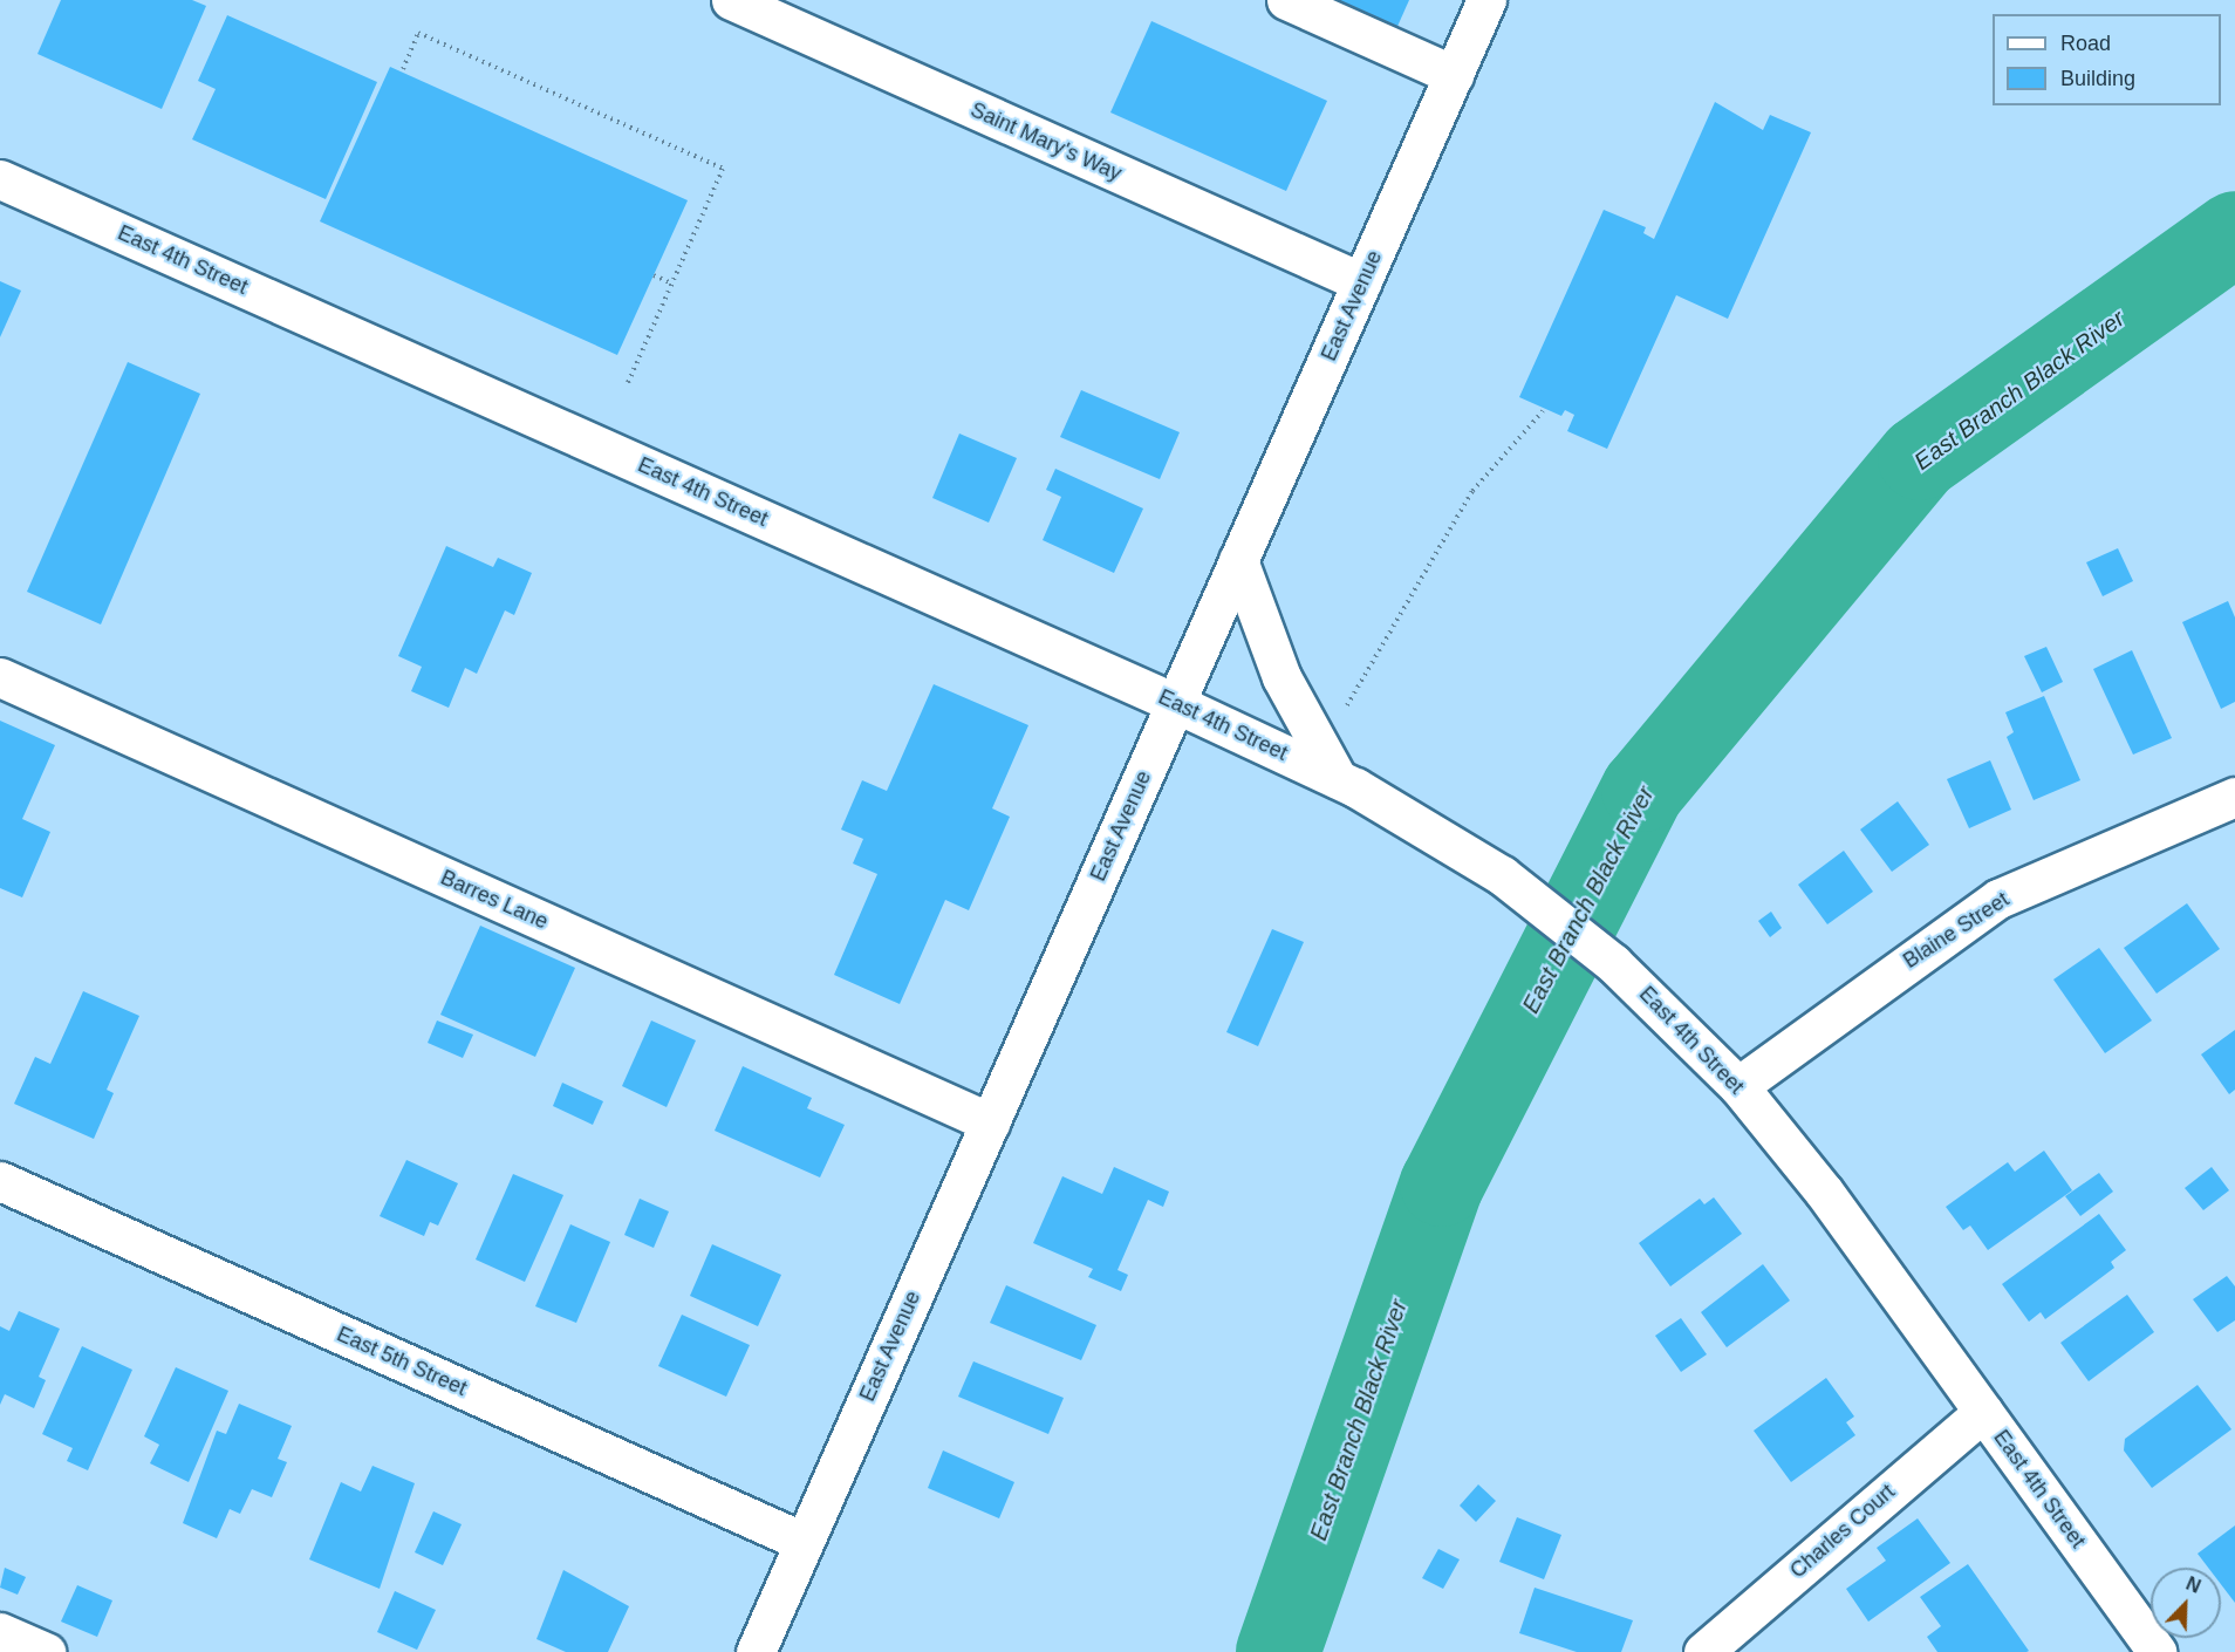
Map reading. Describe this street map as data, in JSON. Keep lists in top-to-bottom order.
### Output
{
  "streets": {
    "street": [
      "Saint Mary's Way",
      "East 4th Street",
      "East Avenue",
      "Barres Lane",
      "Blaine Street",
      "East 5th Street",
      "Charles Court"
    ]
  },
  "crossings": [
    ["Saint Mary's Way", "East Avenue"],
    ["East 4th Street", "East Avenue"],
    ["East 4th Street", "Blaine Street"],
    ["East 4th Street", "Charles Court"],
    ["East Avenue", "Barres Lane"],
    ["East Avenue", "East 5th Street"]
  ],
  "water": ["East Branch Black River"],
  "legend": ["Road", "Building"],
  "north": "top right"
}
